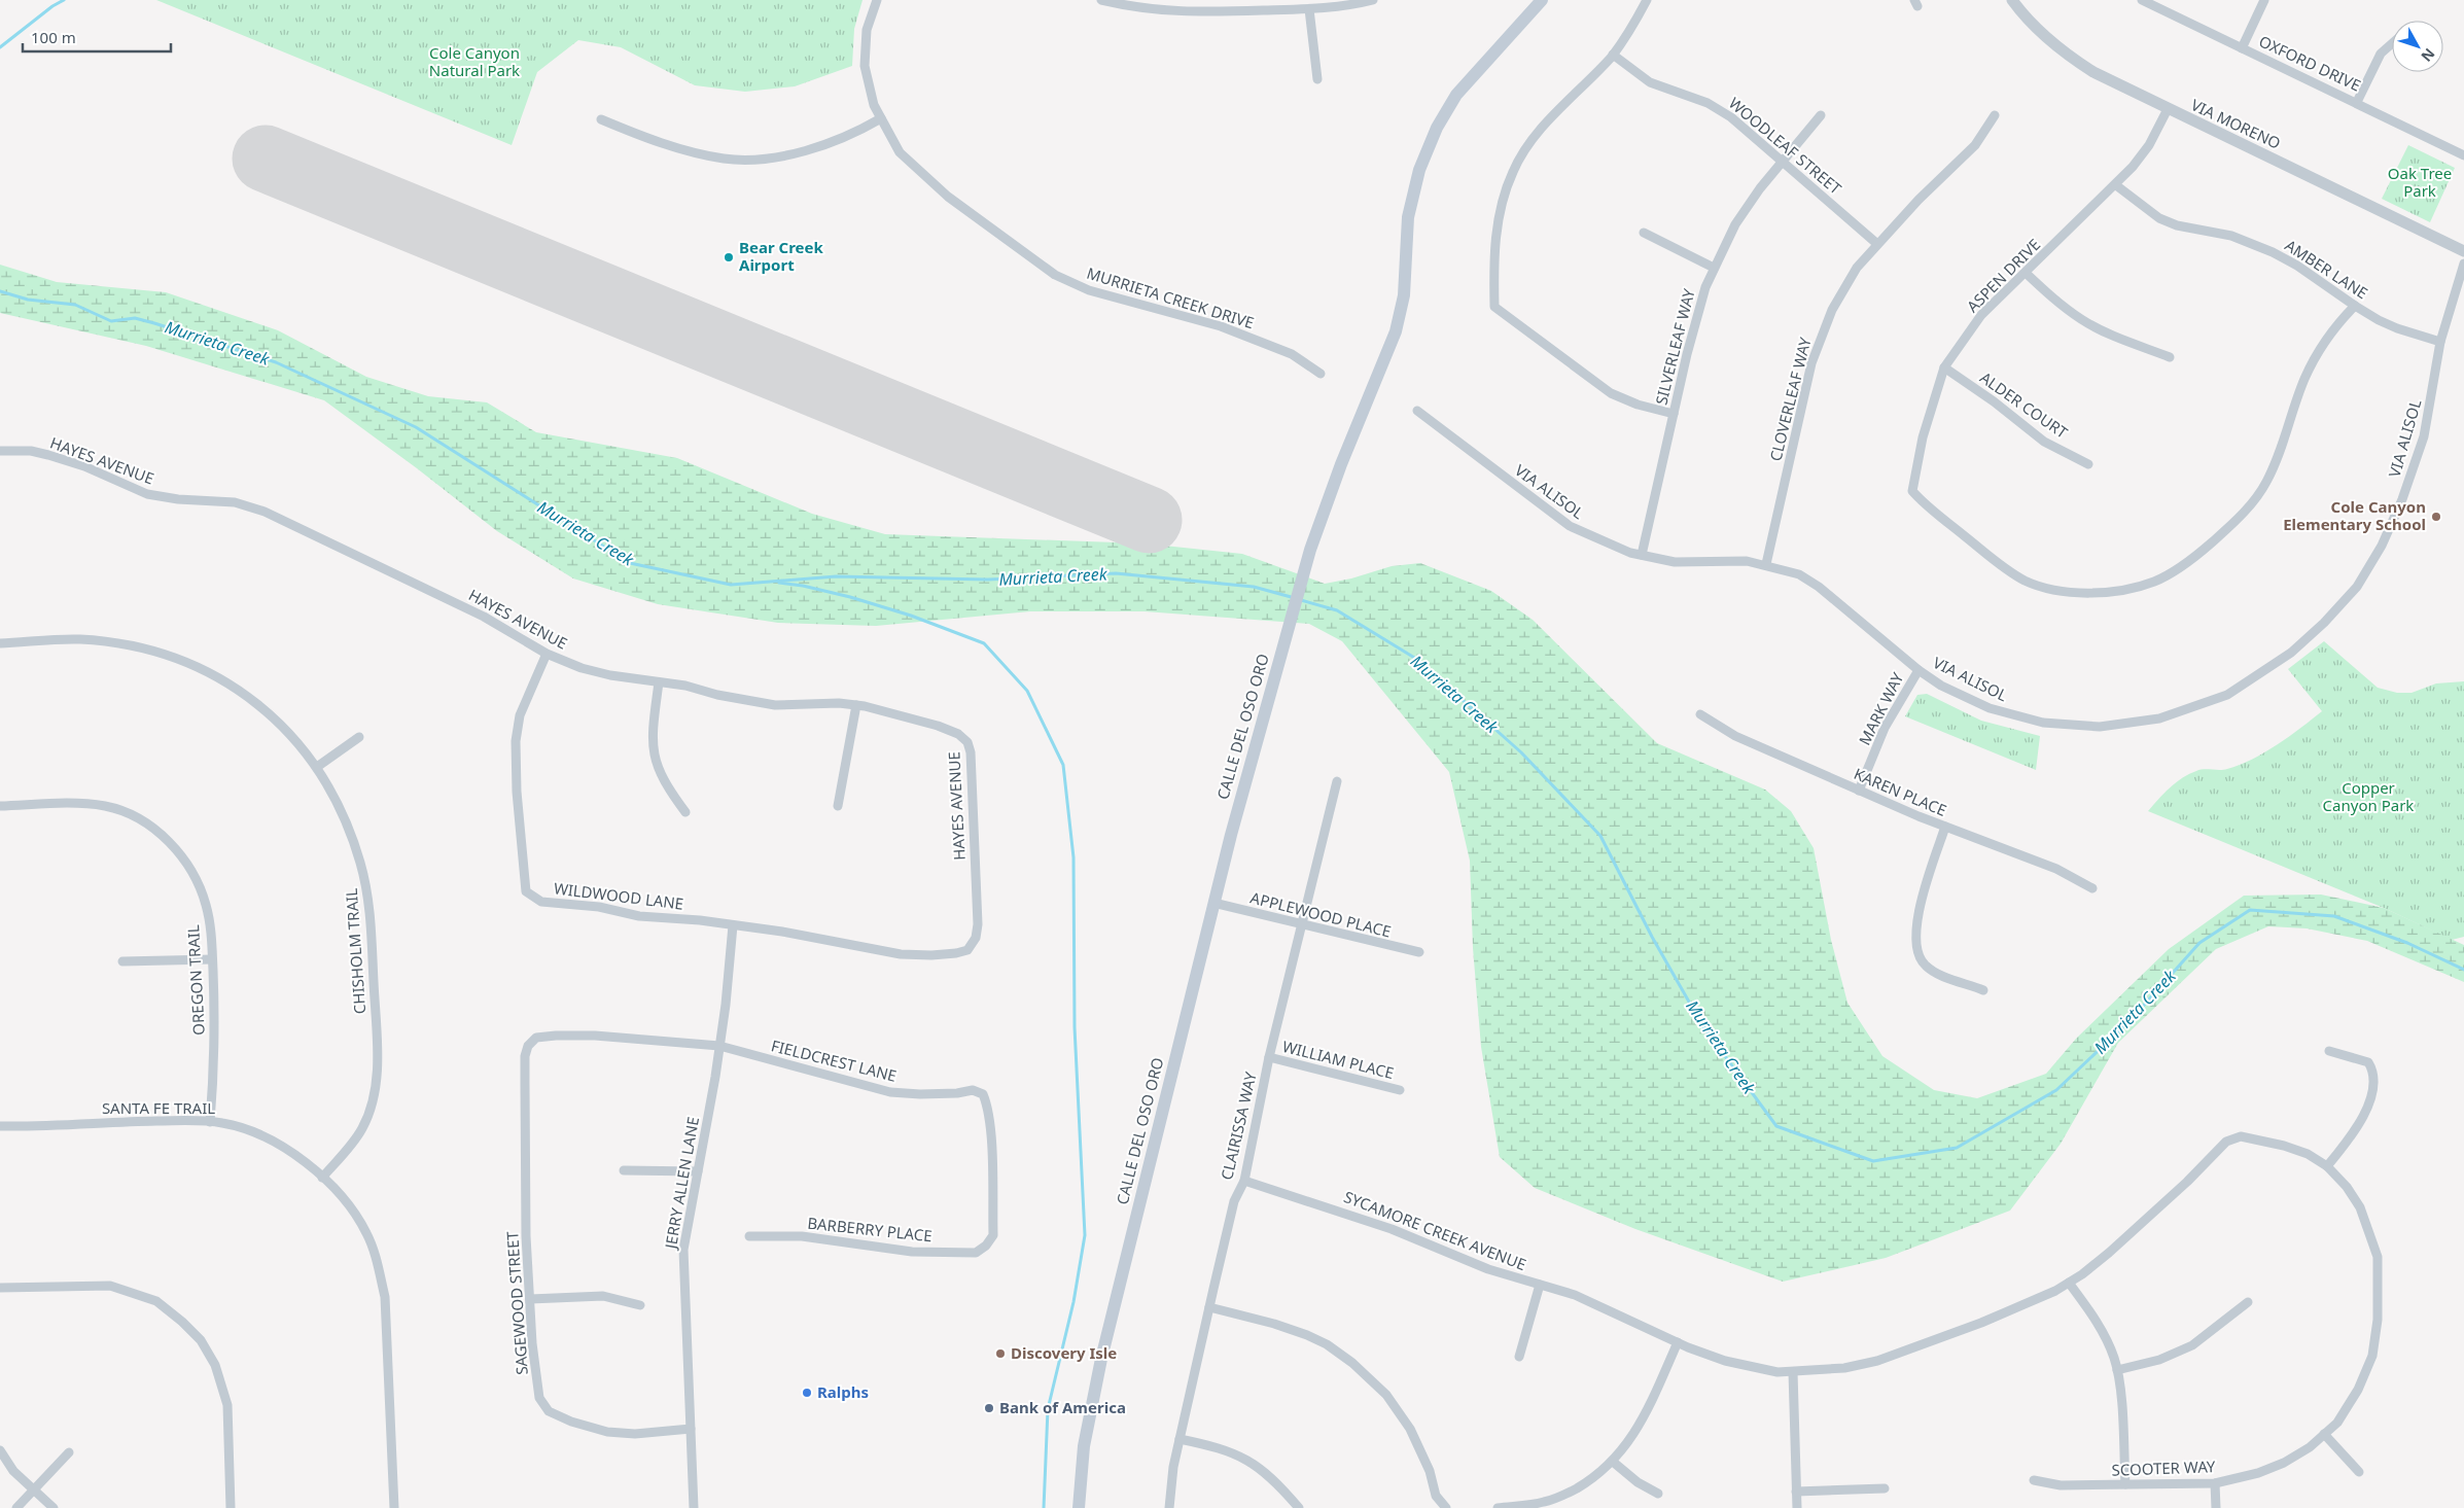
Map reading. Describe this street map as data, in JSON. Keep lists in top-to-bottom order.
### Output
{
  "streets": {
    "main road": ["CALLE DEL OSO ORO"],
    "street": [
      "OXFORD DRIVE",
      "VIA MORENO",
      "WOODLEAF STREET",
      "AMBER LANE",
      "ASPEN DRIVE",
      "MURRIETA CREEK DRIVE",
      "SILVERLEAF WAY",
      "CLOVERLEAF WAY",
      "ALDER COURT",
      "VIA ALISOL",
      "HAYES AVENUE",
      "MARK WAY",
      "KAREN PLACE",
      "WILDWOOD LANE",
      "APPLEWOOD PLACE",
      "CHISHOLM TRAIL",
      "OREGON TRAIL",
      "WILLIAM PLACE",
      "FIELDCREST LANE",
      "SANTA FE TRAIL",
      "CLAIRISSA WAY",
      "JERRY ALLEN LANE",
      "BARBERRY PLACE",
      "SYCAMORE CREEK AVENUE",
      "SAGEWOOD STREET",
      "SCOOTER WAY"
    ]
  },
  "crossings": [
    ["VIA MORENO", "ASPEN DRIVE"],
    ["WOODLEAF STREET", "SILVERLEAF WAY"],
    ["WOODLEAF STREET", "CLOVERLEAF WAY"],
    ["AMBER LANE", "ASPEN DRIVE"],
    ["AMBER LANE", "VIA ALISOL"],
    ["ASPEN DRIVE", "ALDER COURT"],
    ["SILVERLEAF WAY", "VIA ALISOL"],
    ["CLOVERLEAF WAY", "VIA ALISOL"],
    ["VIA ALISOL", "MARK WAY"],
    ["HAYES AVENUE", "WILDWOOD LANE"],
    ["MARK WAY", "KAREN PLACE"],
    ["CALLE DEL OSO ORO", "APPLEWOOD PLACE"],
    ["WILDWOOD LANE", "JERRY ALLEN LANE"],
    ["APPLEWOOD PLACE", "CLAIRISSA WAY"],
    ["CHISHOLM TRAIL", "SANTA FE TRAIL"],
    ["OREGON TRAIL", "SANTA FE TRAIL"],
    ["WILLIAM PLACE", "CLAIRISSA WAY"],
    ["FIELDCREST LANE", "JERRY ALLEN LANE"],
    ["FIELDCREST LANE", "BARBERRY PLACE"],
    ["FIELDCREST LANE", "SAGEWOOD STREET"],
    ["CLAIRISSA WAY", "SYCAMORE CREEK AVENUE"],
    ["JERRY ALLEN LANE", "SAGEWOOD STREET"],
    ["SYCAMORE CREEK AVENUE", "SCOOTER WAY"]
  ],
  "water": ["Murrieta Creek"],
  "parks": ["Cole Canyon Natural Park", "Oak Tree Park", "Copper Canyon Park"],
  "places": [
    "Bear Creek Airport",
    "Cole Canyon Elementary School",
    "Discovery Isle",
    "Ralphs",
    "Bank of America"
  ],
  "scale_bar": "100 m",
  "north": "bottom right"
}
